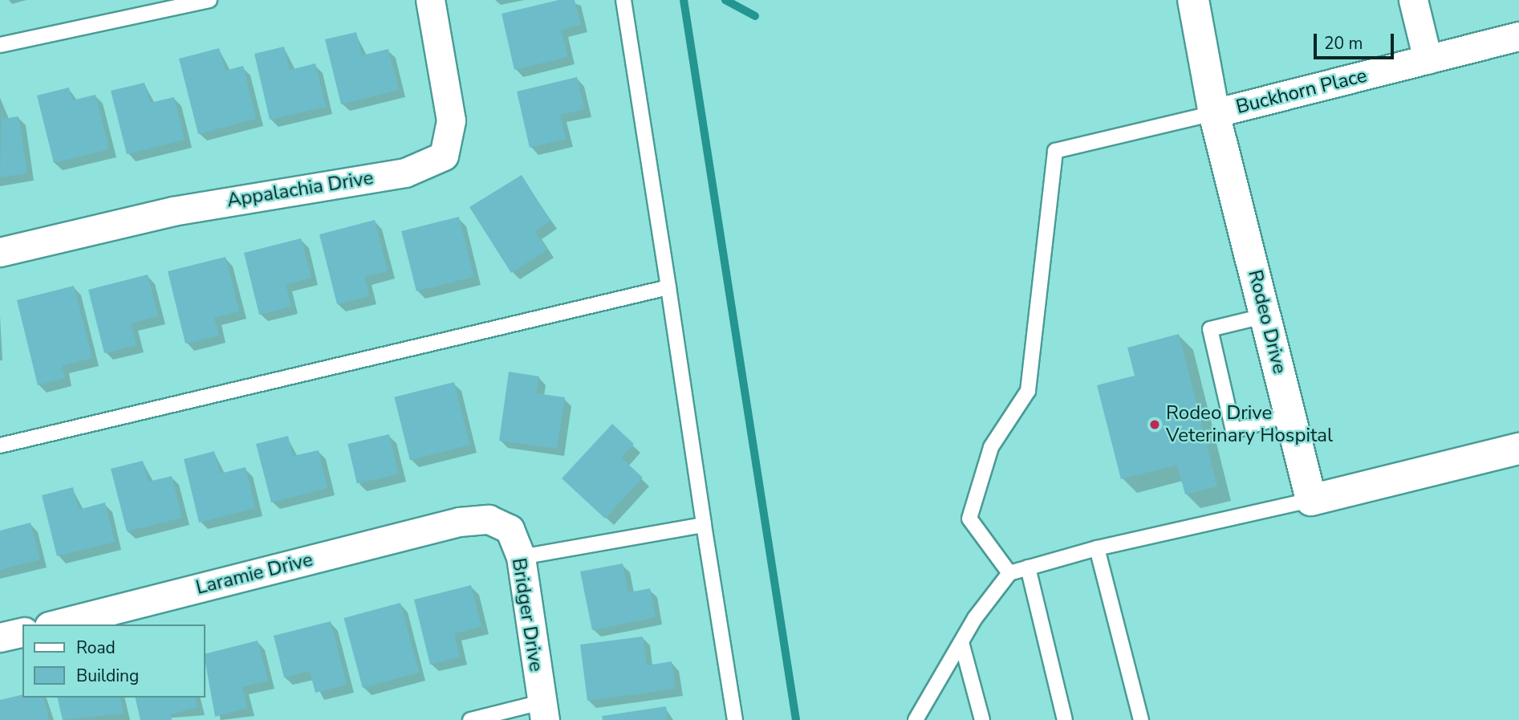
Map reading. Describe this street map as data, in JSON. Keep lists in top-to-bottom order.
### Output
{
  "streets": {
    "street": [
      "Buckhorn Place",
      "Appalachia Drive",
      "Rodeo Drive",
      "Laramie Drive",
      "Bridger Drive"
    ]
  },
  "crossings": [
    ["Buckhorn Place", "Rodeo Drive"],
    ["Laramie Drive", "Bridger Drive"]
  ],
  "places": ["Rodeo Drive Veterinary Hospital"],
  "legend": ["Road", "Building"],
  "scale_bar": "20 m"
}
